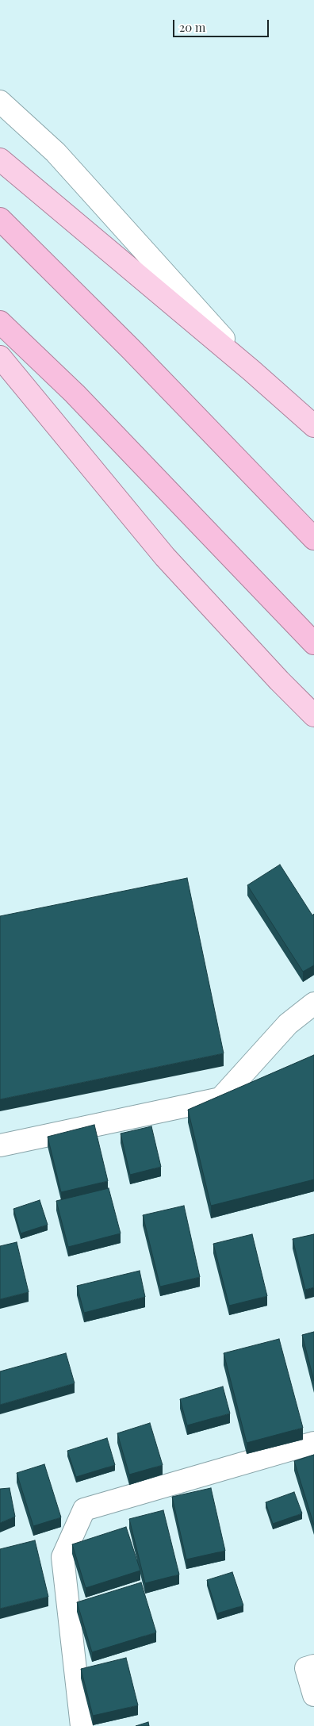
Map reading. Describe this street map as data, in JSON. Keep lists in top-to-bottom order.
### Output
{
  "scale_bar": "20 m"
}
